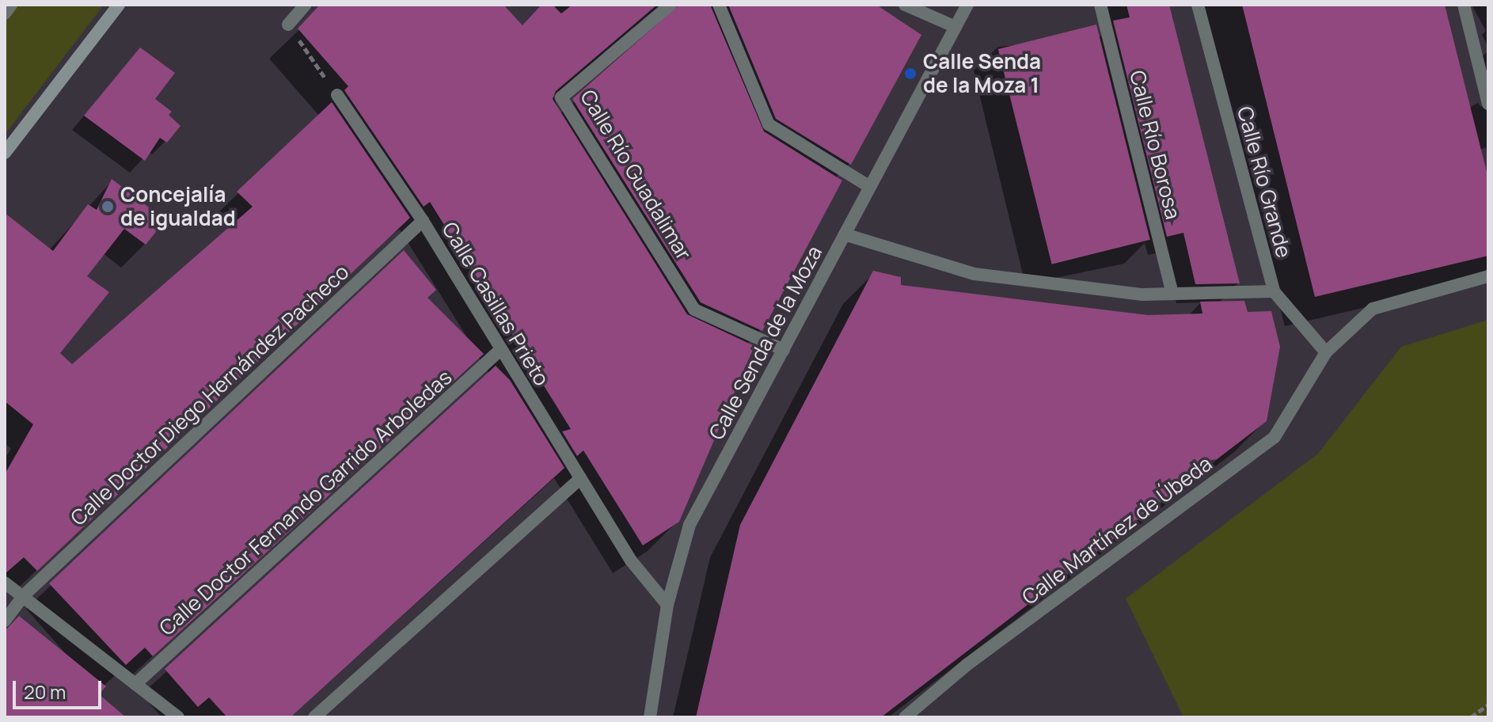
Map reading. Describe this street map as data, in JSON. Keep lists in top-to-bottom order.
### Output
{
  "streets": {
    "street": [
      "Calle Río Borosa",
      "Calle Río Guadalimar",
      "Calle Río Grande",
      "Calle Casillas Prieto",
      "Calle Senda de la Moza",
      "Calle Doctor Diego Hernández Pacheco",
      "Calle Doctor Fernando Garrido Arboledas",
      "Calle Martínez de Úbeda"
    ]
  },
  "crossings": [
    ["Calle Río Guadalimar", "Calle Senda de la Moza"],
    ["Calle Río Grande", "Calle Martínez de Úbeda"],
    ["Calle Casillas Prieto", "Calle Senda de la Moza"],
    ["Calle Casillas Prieto", "Calle Doctor Diego Hernández Pacheco"],
    ["Calle Casillas Prieto", "Calle Doctor Fernando Garrido Arboledas"]
  ],
  "places": ["Calle Senda de la Moza 1", "Concejalía de igualdad"],
  "scale_bar": "20 m"
}
